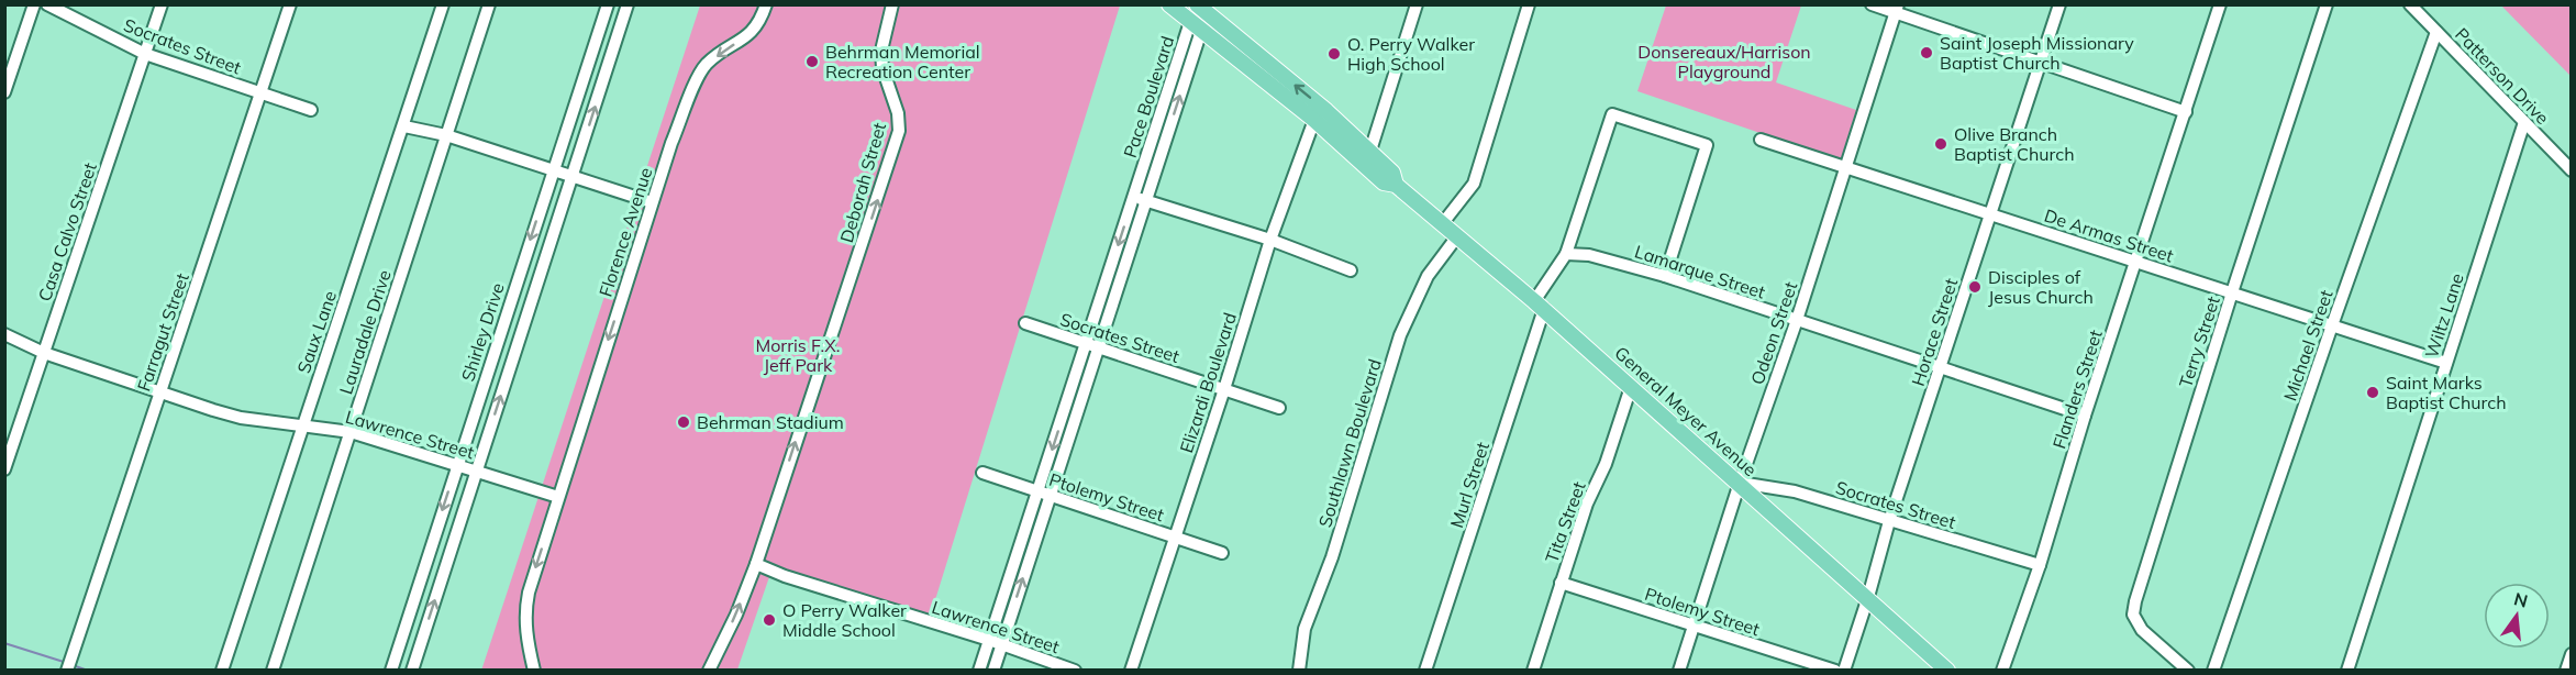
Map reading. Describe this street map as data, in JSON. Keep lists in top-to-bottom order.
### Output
{
  "streets": {
    "main road": ["General Meyer Avenue"],
    "street": [
      "Socrates Street",
      "Patterson Drive",
      "Pace Boulevard",
      "Deborah Street",
      "Casa Calvo Street",
      "Florence Avenue",
      "De Armas Street",
      "Lamarque Street",
      "Wiltz Lane",
      "Farragut Street",
      "Saux Lane",
      "Lauradale Drive",
      "Shirley Drive",
      "Horace Street",
      "Odeon Street",
      "Terry Street",
      "Michael Street",
      "Elizardi Boulevard",
      "Flanders Street",
      "Lawrence Street",
      "Southlawn Boulevard",
      "Murl Street",
      "Ptolemy Street",
      "Tita Street"
    ]
  },
  "crossings": [
    ["Socrates Street", "Pace Boulevard"],
    ["Socrates Street", "Casa Calvo Street"],
    ["Socrates Street", "Farragut Street"],
    ["Socrates Street", "Horace Street"],
    ["Socrates Street", "Odeon Street"],
    ["Socrates Street", "Elizardi Boulevard"],
    ["Socrates Street", "Flanders Street"],
    ["Socrates Street", "General Meyer Avenue"],
    ["Patterson Drive", "Wiltz Lane"],
    ["Patterson Drive", "Michael Street"],
    ["Pace Boulevard", "General Meyer Avenue"],
    ["Pace Boulevard", "Lawrence Street"],
    ["Pace Boulevard", "Ptolemy Street"],
    ["Deborah Street", "Lawrence Street"],
    ["Casa Calvo Street", "Lawrence Street"],
    ["Florence Avenue", "Lawrence Street"],
    ["De Armas Street", "Wiltz Lane"],
    ["De Armas Street", "Horace Street"],
    ["De Armas Street", "Odeon Street"],
    ["De Armas Street", "Terry Street"],
    ["De Armas Street", "Michael Street"],
    ["De Armas Street", "Flanders Street"],
    ["Lamarque Street", "Horace Street"],
    ["Lamarque Street", "Odeon Street"],
    ["Lamarque Street", "Flanders Street"],
    ["Lamarque Street", "Murl Street"],
    ["Farragut Street", "Lawrence Street"],
    ["Saux Lane", "Lawrence Street"],
    ["Lauradale Drive", "Lawrence Street"],
    ["Shirley Drive", "Lawrence Street"],
    ["Horace Street", "General Meyer Avenue"],
    ["Odeon Street", "General Meyer Avenue"],
    ["Odeon Street", "Ptolemy Street"],
    ["Elizardi Boulevard", "General Meyer Avenue"],
    ["Elizardi Boulevard", "Ptolemy Street"],
    ["General Meyer Avenue", "Southlawn Boulevard"],
    ["General Meyer Avenue", "Murl Street"],
    ["General Meyer Avenue", "Tita Street"],
    ["Ptolemy Street", "Tita Street"]
  ],
  "one_way": ["Deborah Street", "Florence Avenue"],
  "parks": ["Donsereaux/Harrison Playground", "Morris F.X. Jeff Park"],
  "places": [
    "Saint Joseph Missionary Baptist Church",
    "O. Perry Walker High School",
    "Behrman Memorial Recreation Center",
    "Olive Branch Baptist Church",
    "Disciples of Jesus Church",
    "Saint Marks Baptist Church",
    "Behrman Stadium",
    "O Perry Walker Middle School"
  ],
  "north": "top"
}
